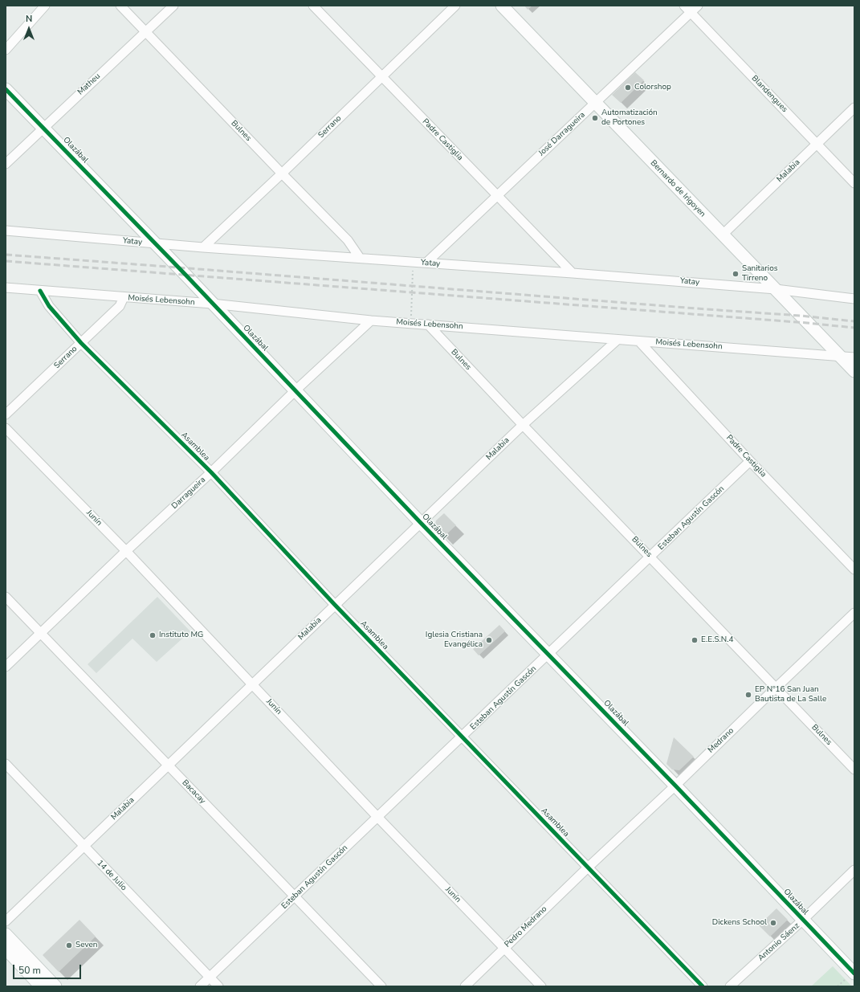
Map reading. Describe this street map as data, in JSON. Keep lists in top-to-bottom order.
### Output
{
  "streets": {
    "street": [
      "Matheu",
      "Blandengues",
      "Serrano",
      "Bulnes",
      "José Darragueira",
      "Padre Castiglia",
      "Olazábal",
      "Malabia",
      "Bernardo de Irigoyen",
      "Yatay",
      "Moisés Lebensohn",
      "Asamblea",
      "Darragueira",
      "Junín",
      "Esteban Agustín Gascón",
      "Medrano",
      "Bacacay",
      "14 de Julio",
      "Pedro Medrano",
      "Antonio Sáenz"
    ]
  },
  "crossings": [
    ["Matheu", "Bulnes"],
    ["Matheu", "Olazábal"],
    ["Blandengues", "José Darragueira"],
    ["Blandengues", "Malabia"],
    ["Serrano", "Bulnes"],
    ["Serrano", "Padre Castiglia"],
    ["Serrano", "Yatay"],
    ["Serrano", "Moisés Lebensohn"],
    ["Serrano", "Asamblea"],
    ["Bulnes", "Malabia"],
    ["Bulnes", "Yatay"],
    ["Bulnes", "Moisés Lebensohn"],
    ["Bulnes", "Esteban Agustín Gascón"],
    ["Bulnes", "Medrano"],
    ["José Darragueira", "Padre Castiglia"],
    ["José Darragueira", "Bernardo de Irigoyen"],
    ["José Darragueira", "Yatay"],
    ["Padre Castiglia", "Yatay"],
    ["Padre Castiglia", "Moisés Lebensohn"],
    ["Padre Castiglia", "Esteban Agustín Gascón"],
    ["Olazábal", "Malabia"],
    ["Olazábal", "Yatay"],
    ["Olazábal", "Moisés Lebensohn"],
    ["Olazábal", "Darragueira"],
    ["Olazábal", "Esteban Agustín Gascón"],
    ["Olazábal", "Medrano"],
    ["Olazábal", "Antonio Sáenz"],
    ["Malabia", "Bernardo de Irigoyen"],
    ["Malabia", "Moisés Lebensohn"],
    ["Malabia", "Asamblea"],
    ["Malabia", "Junín"],
    ["Malabia", "Bacacay"],
    ["Malabia", "14 de Julio"],
    ["Bernardo de Irigoyen", "Yatay"],
    ["Bernardo de Irigoyen", "Moisés Lebensohn"],
    ["Moisés Lebensohn", "Asamblea"],
    ["Moisés Lebensohn", "Darragueira"],
    ["Asamblea", "Darragueira"],
    ["Asamblea", "Esteban Agustín Gascón"],
    ["Asamblea", "Medrano"],
    ["Asamblea", "Pedro Medrano"],
    ["Darragueira", "Junín"],
    ["Darragueira", "Bacacay"],
    ["Junín", "Esteban Agustín Gascón"],
    ["Junín", "Pedro Medrano"],
    ["Esteban Agustín Gascón", "Bacacay"],
    ["Esteban Agustín Gascón", "14 de Julio"],
    ["Medrano", "Pedro Medrano"]
  ],
  "places": [
    "Colorshop",
    "Automatización de Portones",
    "Sanitarios Tirreno",
    "Instituto MG",
    "Iglesia Cristiana Evangélica",
    "E.E.S.N.4",
    "EP Nº16 San Juan Bautista de La Salle",
    "Dickens School",
    "Seven"
  ],
  "scale_bar": "50 m",
  "north": "top"
}
